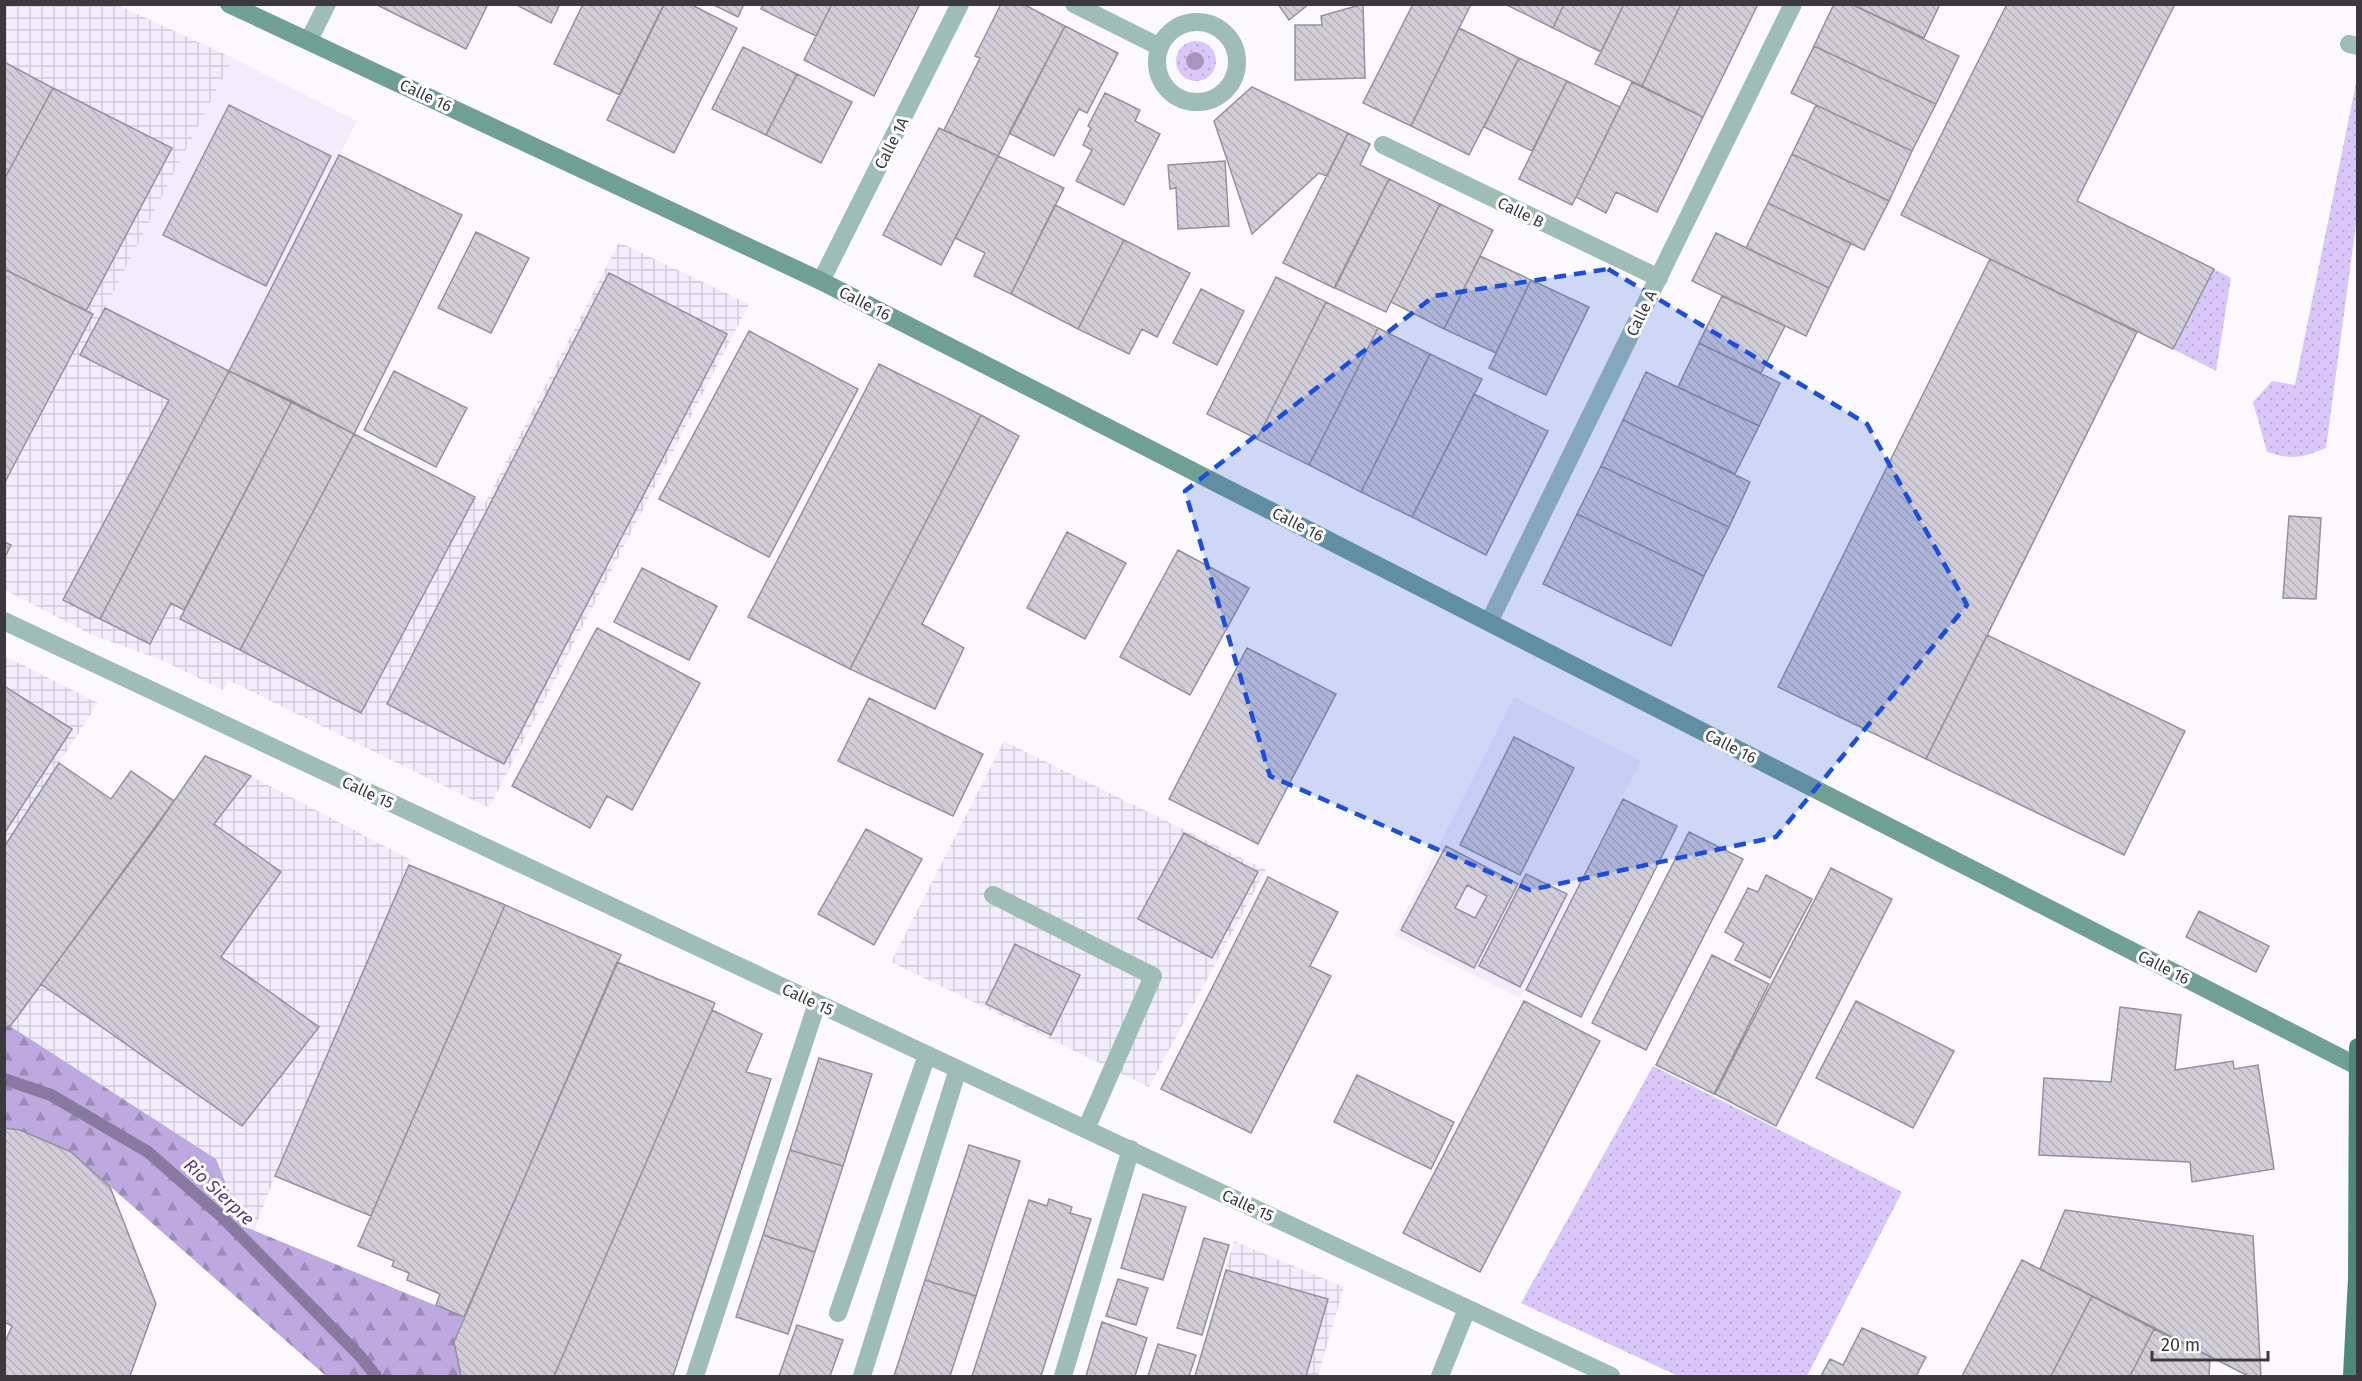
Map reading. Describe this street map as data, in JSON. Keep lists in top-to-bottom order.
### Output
{
  "streets": {
    "main road": ["Calle 16"],
    "street": [
      "Calle 1A",
      "Calle B",
      "Calle A",
      "Calle 15"
    ]
  },
  "crossings": [
    ["Calle 16", "Calle 1A"],
    ["Calle 16", "Calle A"],
    ["Calle B", "Calle A"]
  ],
  "water": ["Rio Sierpre"],
  "scale_bar": "20 m"
}
